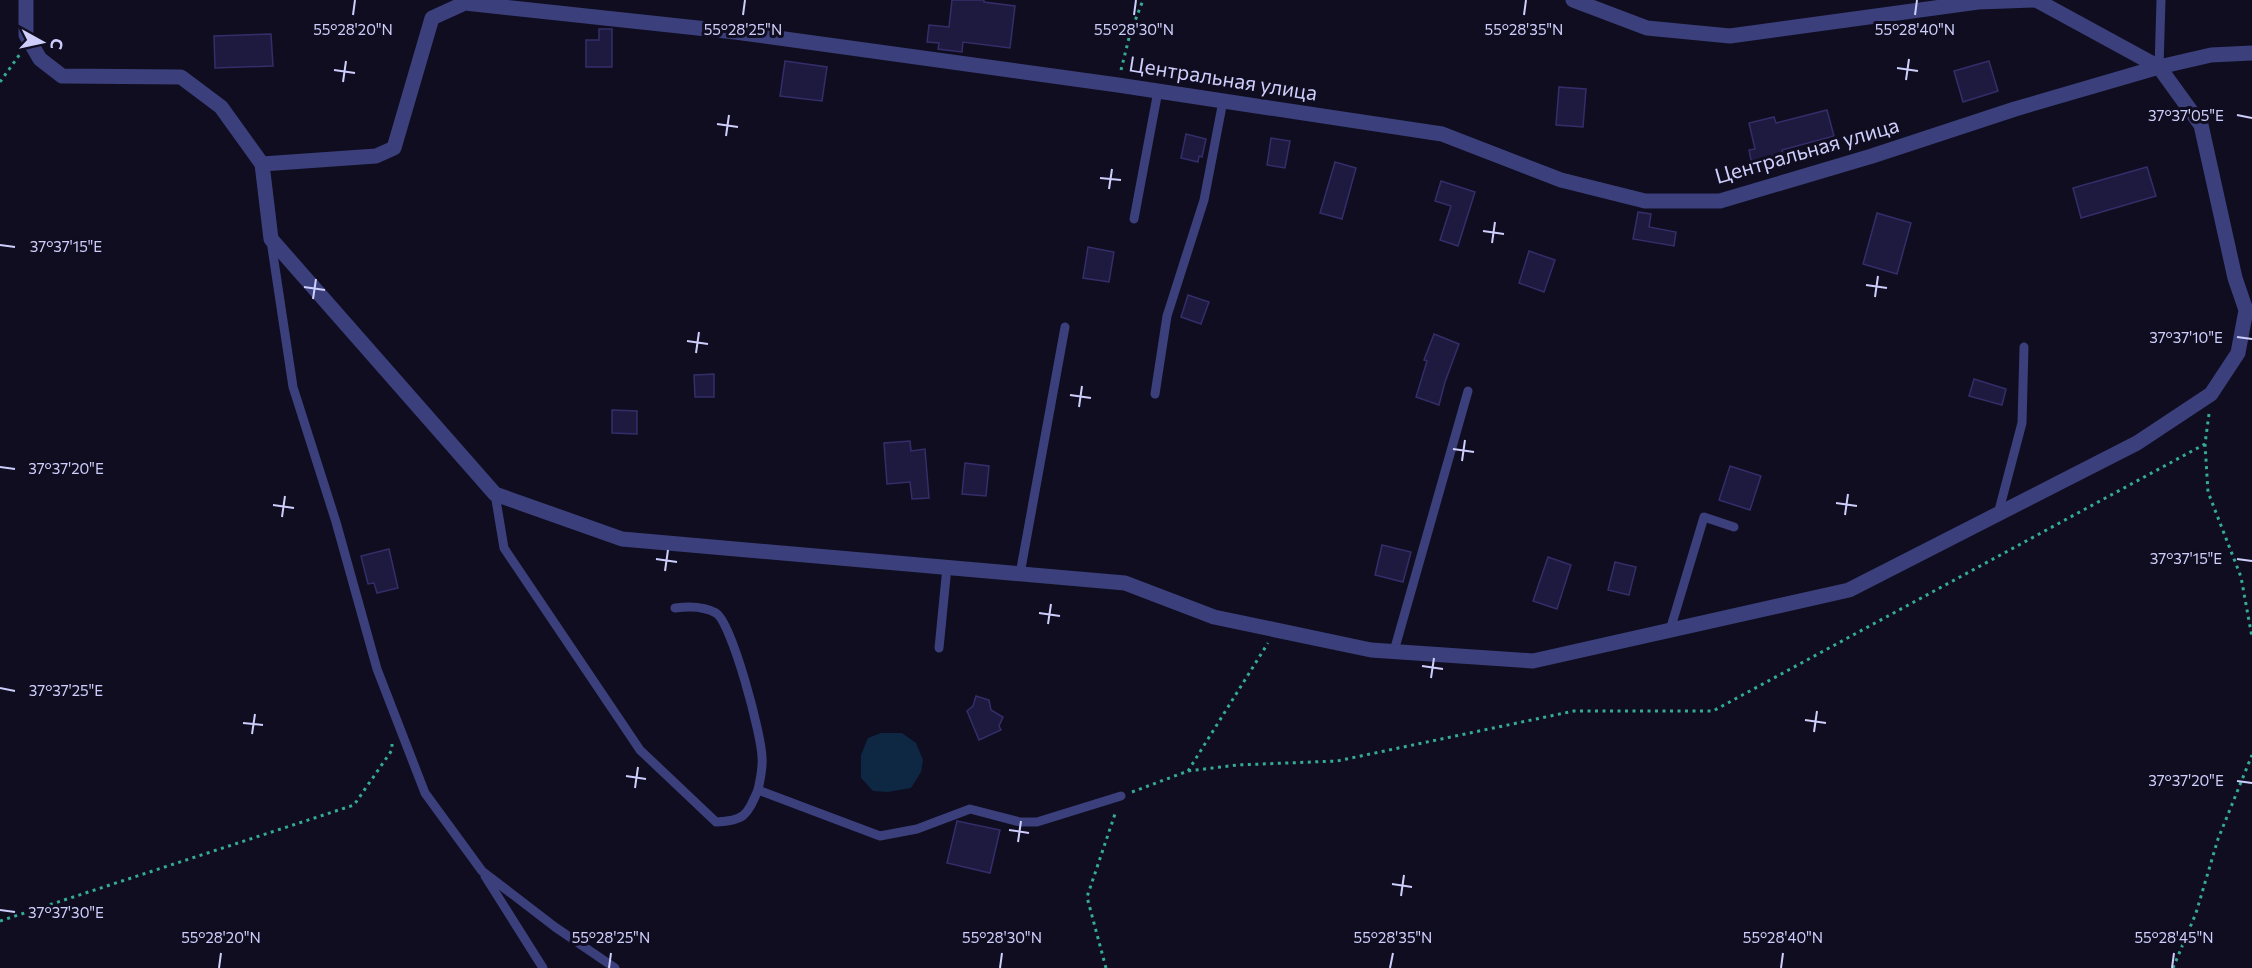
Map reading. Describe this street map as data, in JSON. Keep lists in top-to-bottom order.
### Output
{
  "streets": {
    "street": ["Центральная улица"]
  },
  "north": "right",
  "coordinates": [
    "55°28'20\"N",
    "55°28'25\"N",
    "55°28'30\"N",
    "55°28'35\"N",
    "55°28'40\"N",
    "37°37'05\"E",
    "37°37'15\"E",
    "37°37'10\"E",
    "37°37'20\"E",
    "37°37'25\"E",
    "37°37'30\"E",
    "55°28'45\"N"
  ]
}
